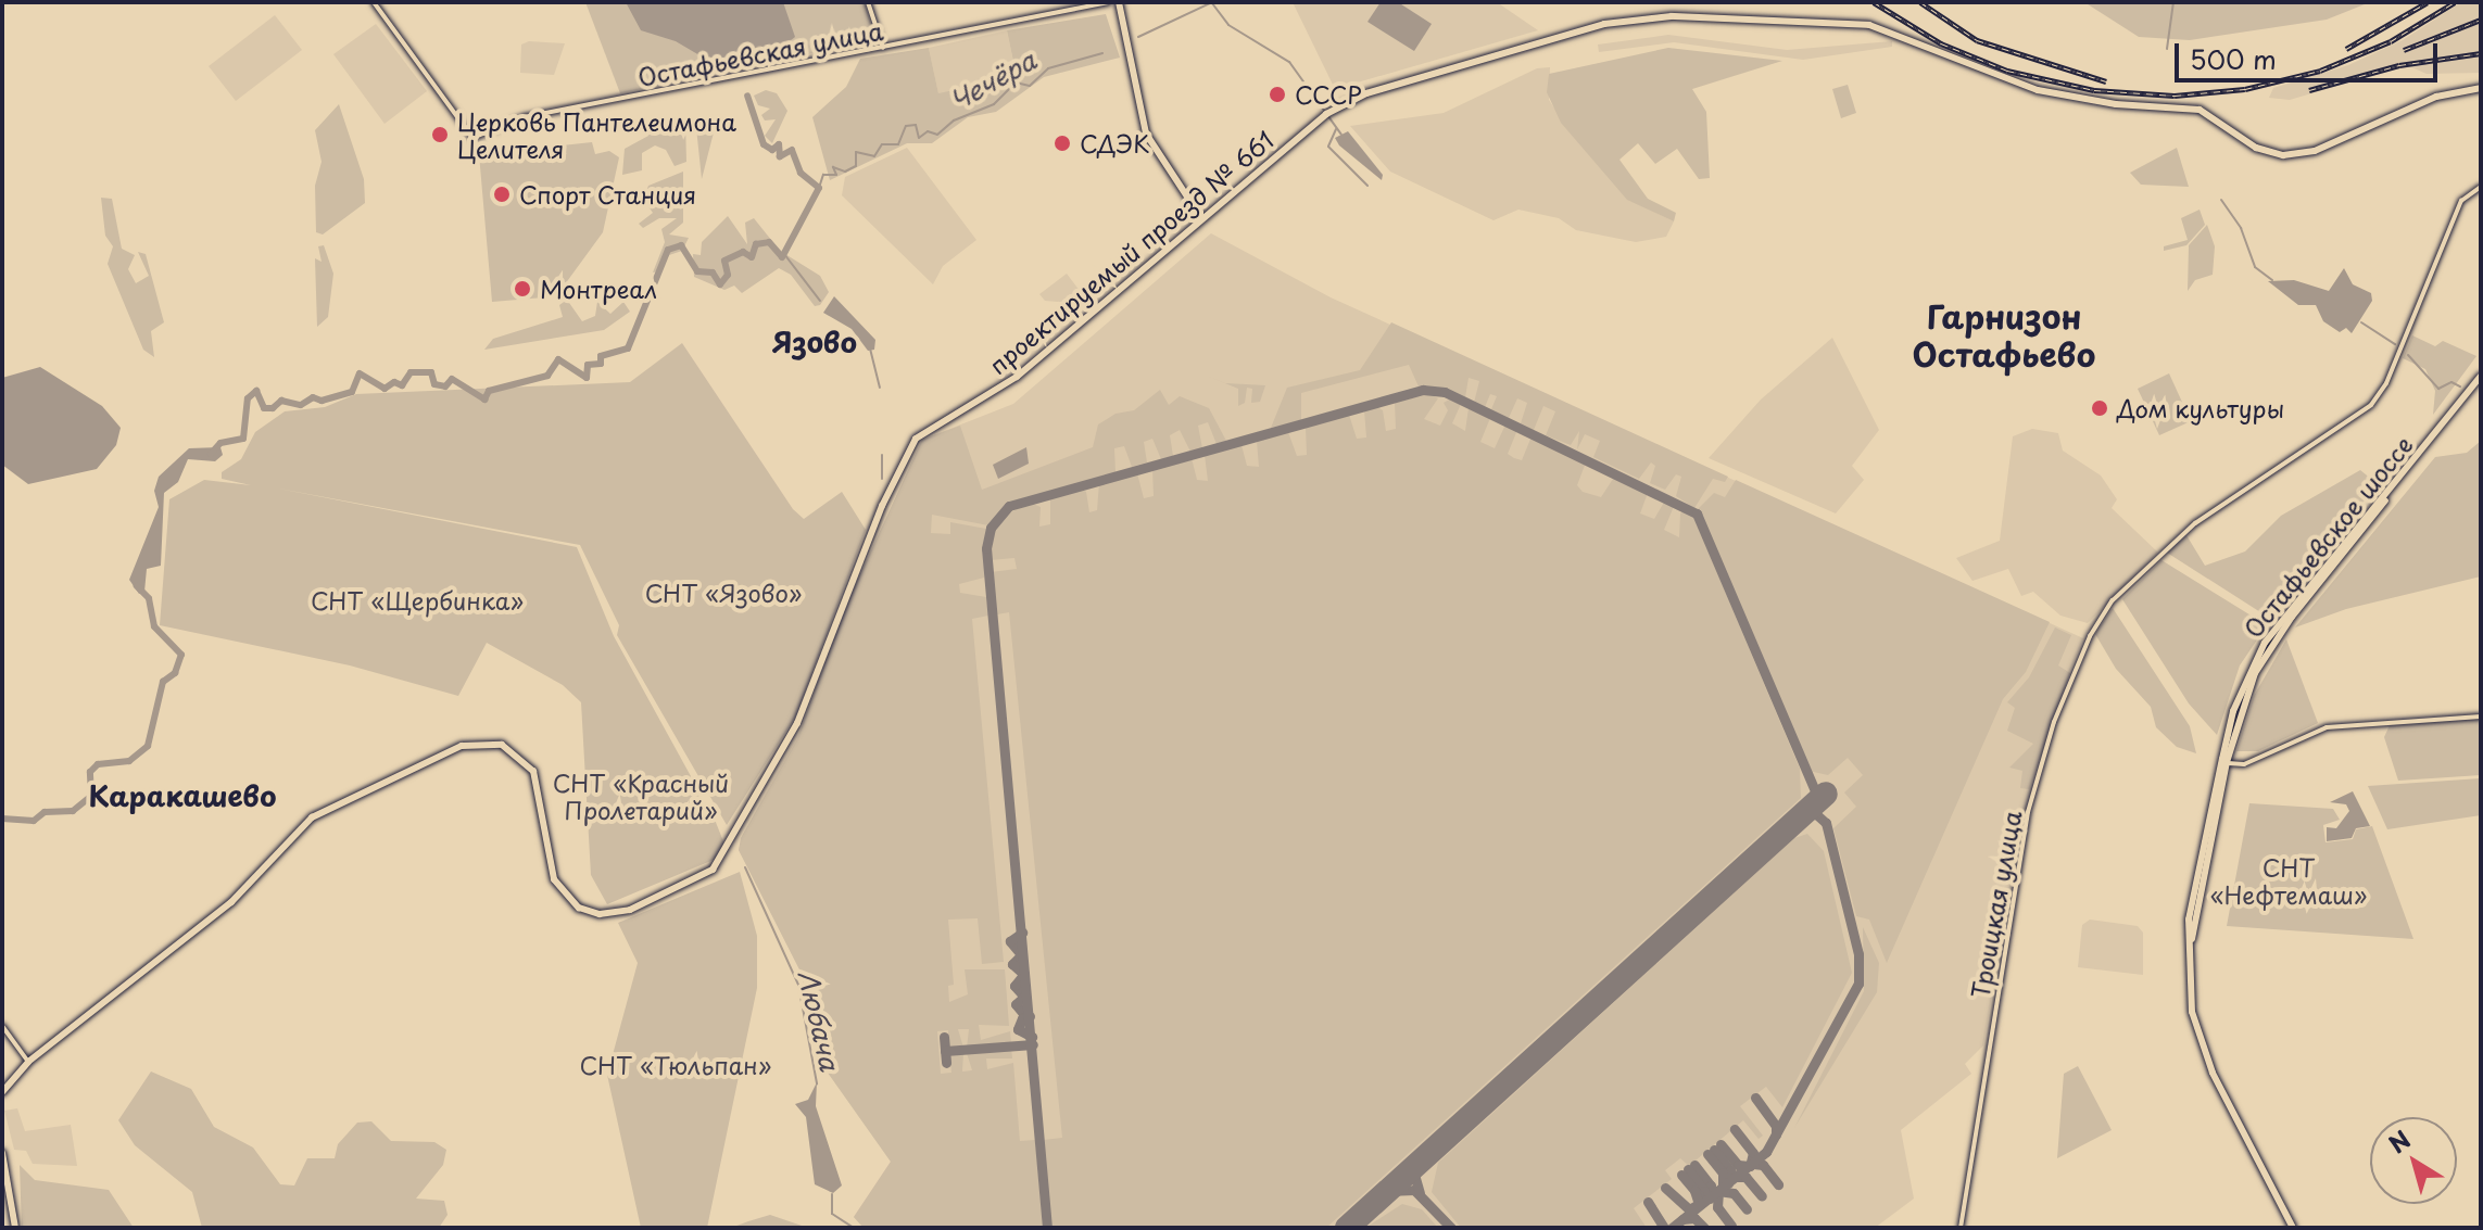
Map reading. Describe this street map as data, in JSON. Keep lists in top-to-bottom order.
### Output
{
  "streets": {
    "main road": ["проектируемый проезд № 661", "Остафьевское шоссе"],
    "street": ["Остафьевская улица", "Троицкая улица"]
  },
  "districts": ["Гарнизон Остафьево", "Язово", "Каракашево"],
  "water": ["Чечёра", "Любача"],
  "parks": [
    "СНТ «Язово»",
    "СНТ «Щербинка»",
    "СНТ «Красный Пролетарий»",
    "СНТ «Нефтемаш»",
    "СНТ «Тюльпан»"
  ],
  "places": [
    "СССР",
    "Церковь Пантелеимона Целителя",
    "СДЭК",
    "Спорт Станция",
    "Монтреал",
    "Дом культуры"
  ],
  "scale_bar": "500 m",
  "north": "top left"
}
